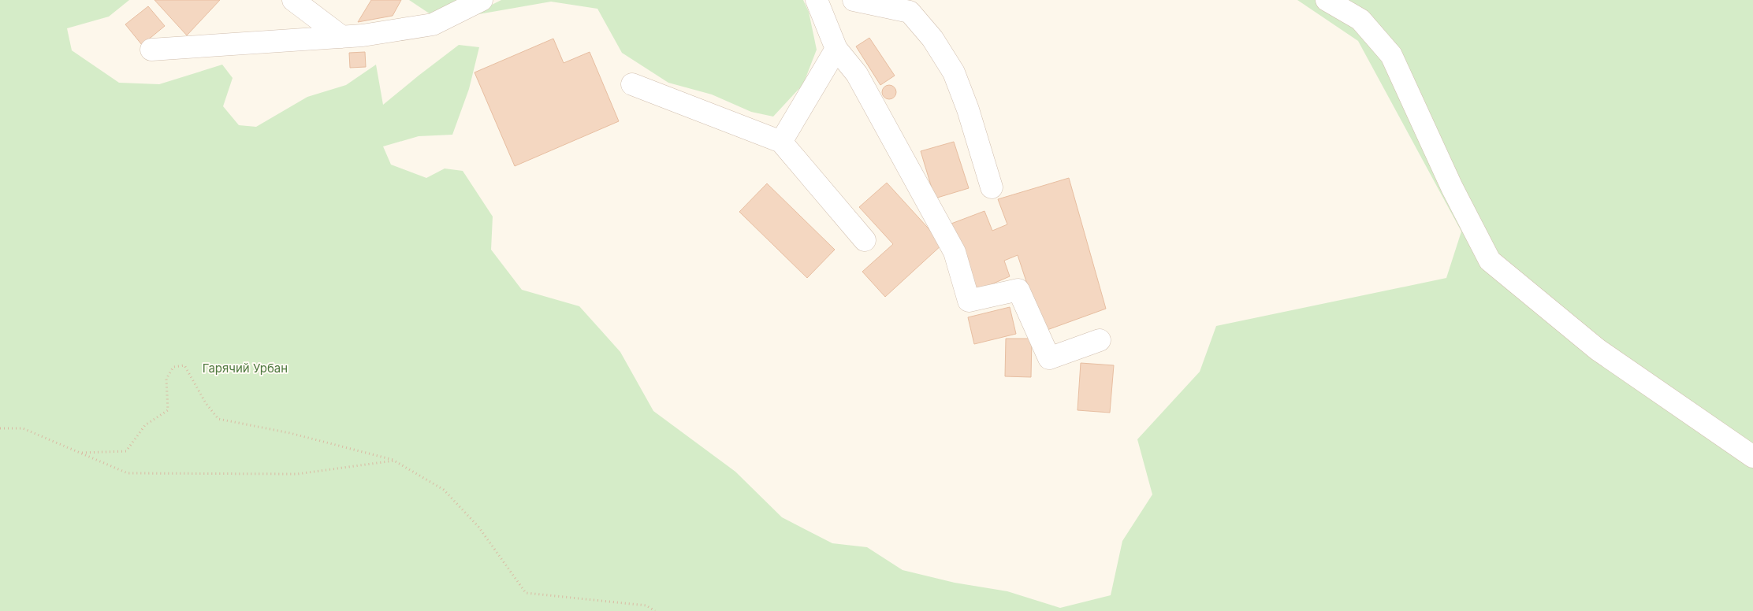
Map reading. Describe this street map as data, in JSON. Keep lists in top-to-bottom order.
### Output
{
  "parks": ["Гарячий Урбан"]
}
